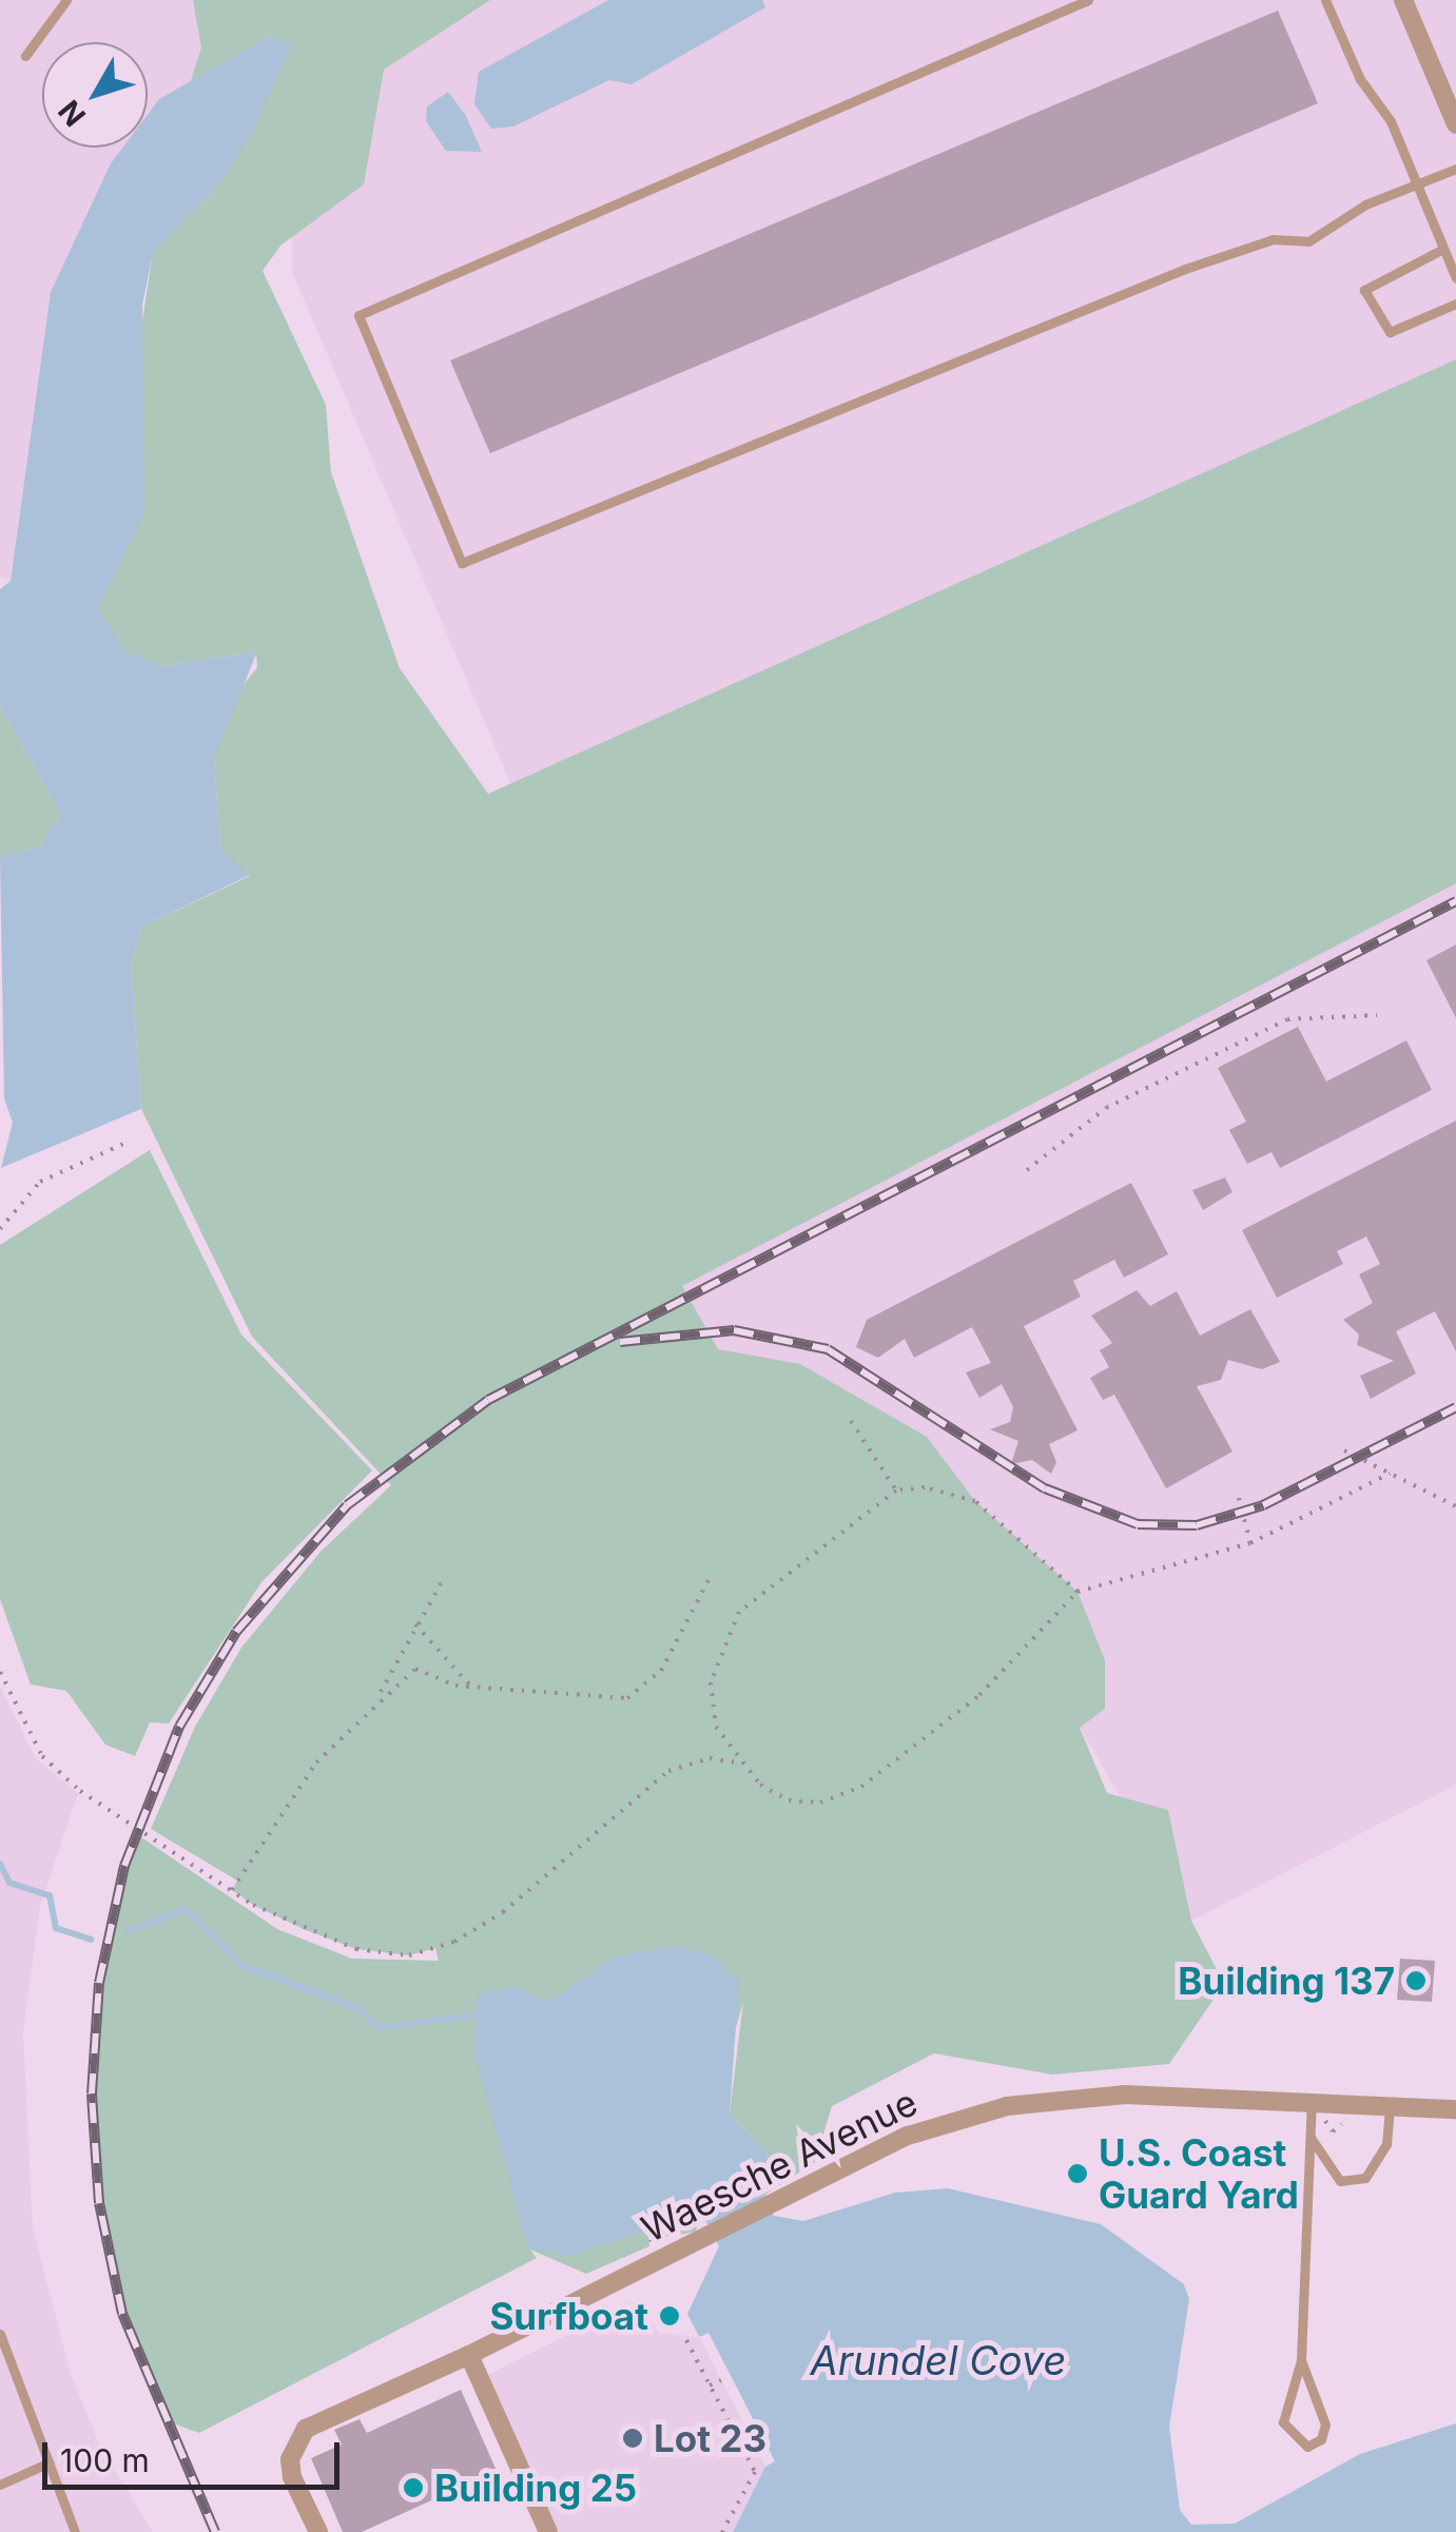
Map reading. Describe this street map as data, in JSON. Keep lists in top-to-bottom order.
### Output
{
  "streets": {
    "street": ["Waesche Avenue"]
  },
  "water": ["Arundel Cove"],
  "places": [
    "Building 137",
    "U.S. Coast Guard Yard",
    "Surfboat",
    "Lot 23",
    "Building 25"
  ],
  "scale_bar": "100 m",
  "north": "bottom left"
}
